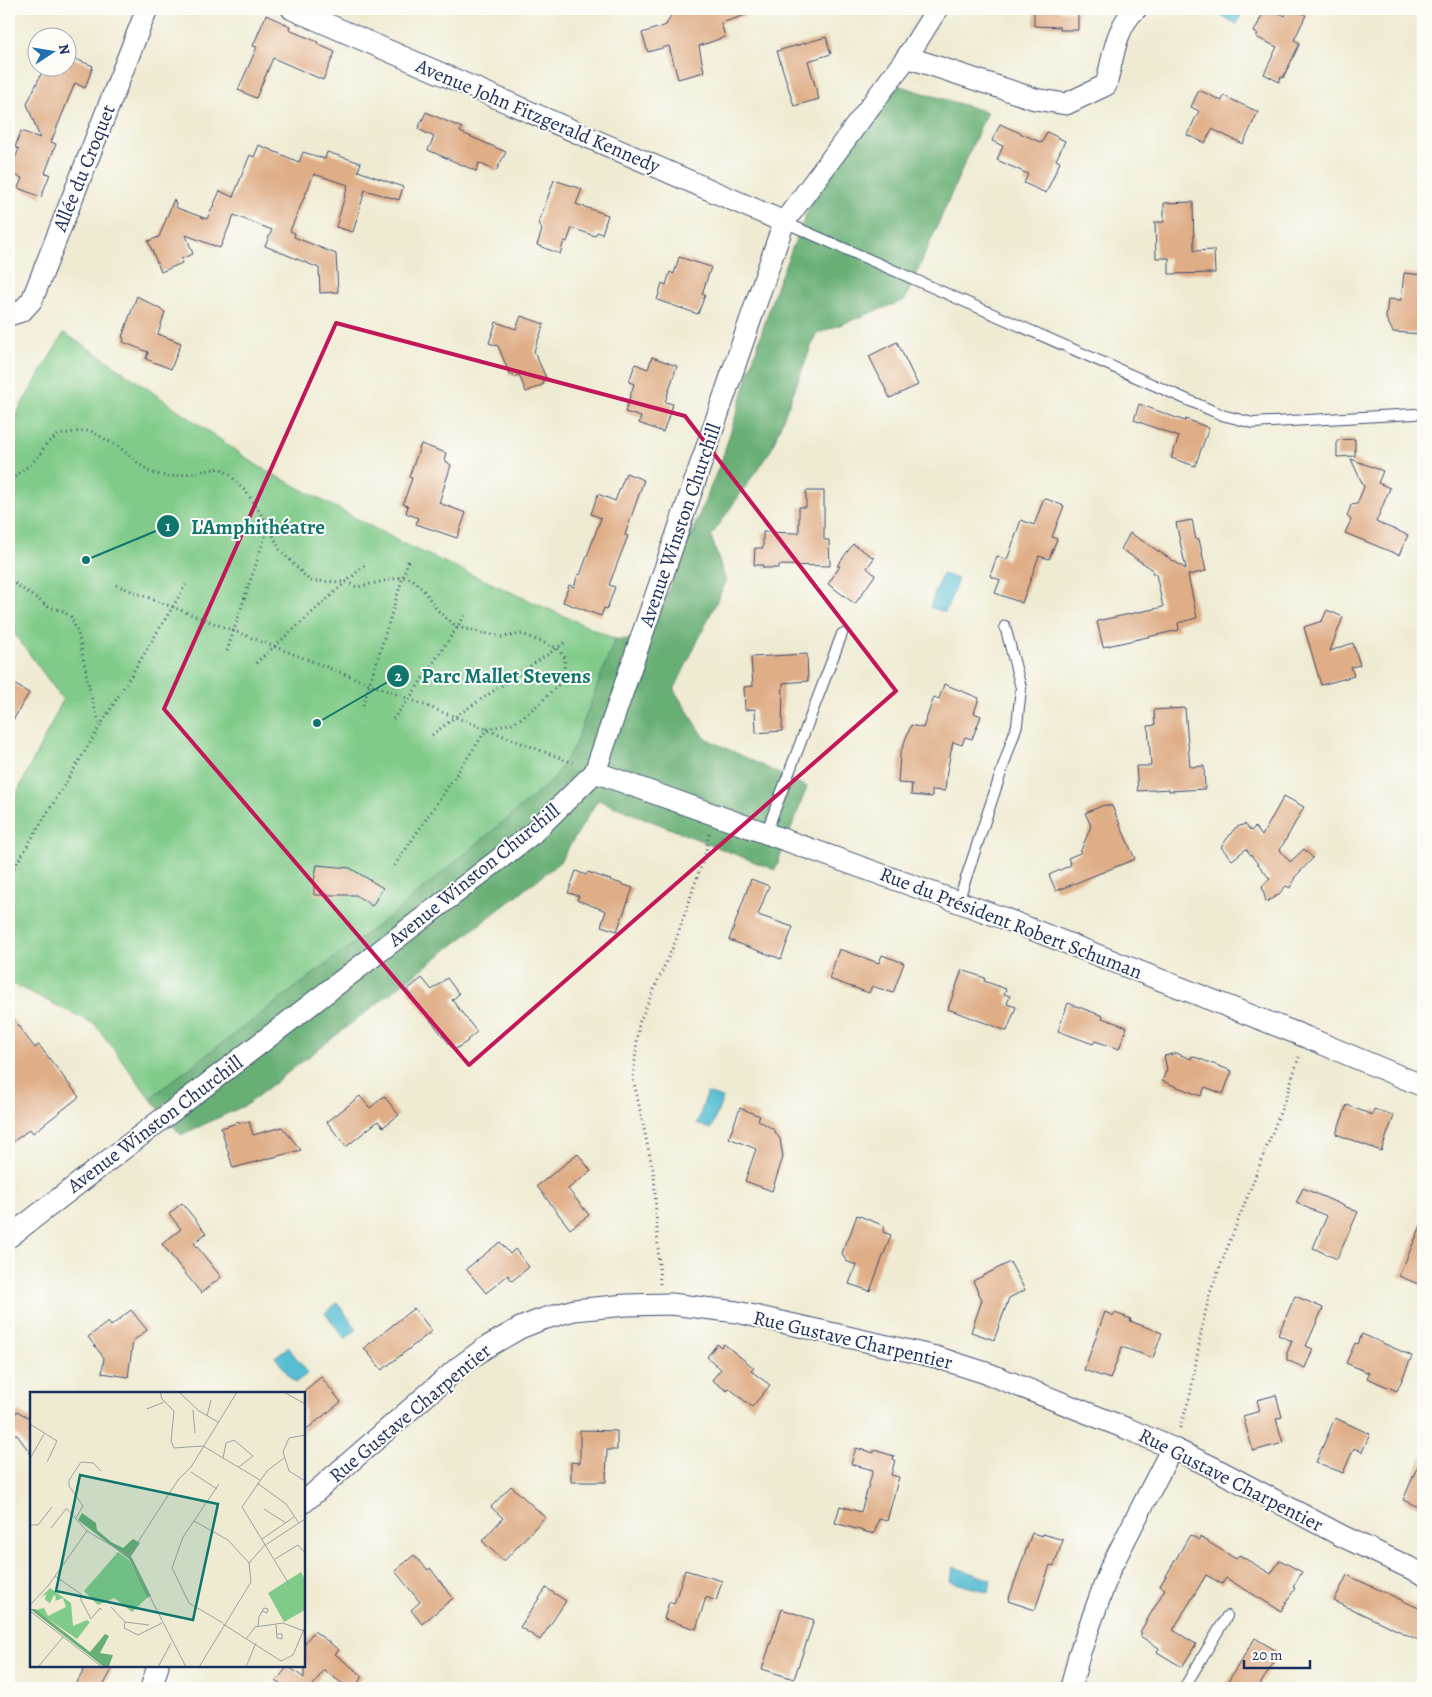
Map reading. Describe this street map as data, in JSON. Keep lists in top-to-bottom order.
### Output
{
  "streets": {
    "street": [
      "Avenue John Fitzgerald Kennedy",
      "Allée du Croquet",
      "Avenue Winston Churchill",
      "Rue du Président Robert Schuman",
      "Rue Gustave Charpentier"
    ]
  },
  "crossings": [
    ["Avenue John Fitzgerald Kennedy", "Avenue Winston Churchill"],
    ["Avenue Winston Churchill", "Rue du Président Robert Schuman"]
  ],
  "places": ["L'Amphithéatre", "Parc Mallet Stevens"],
  "scale_bar": "20 m",
  "north": "right"
}
